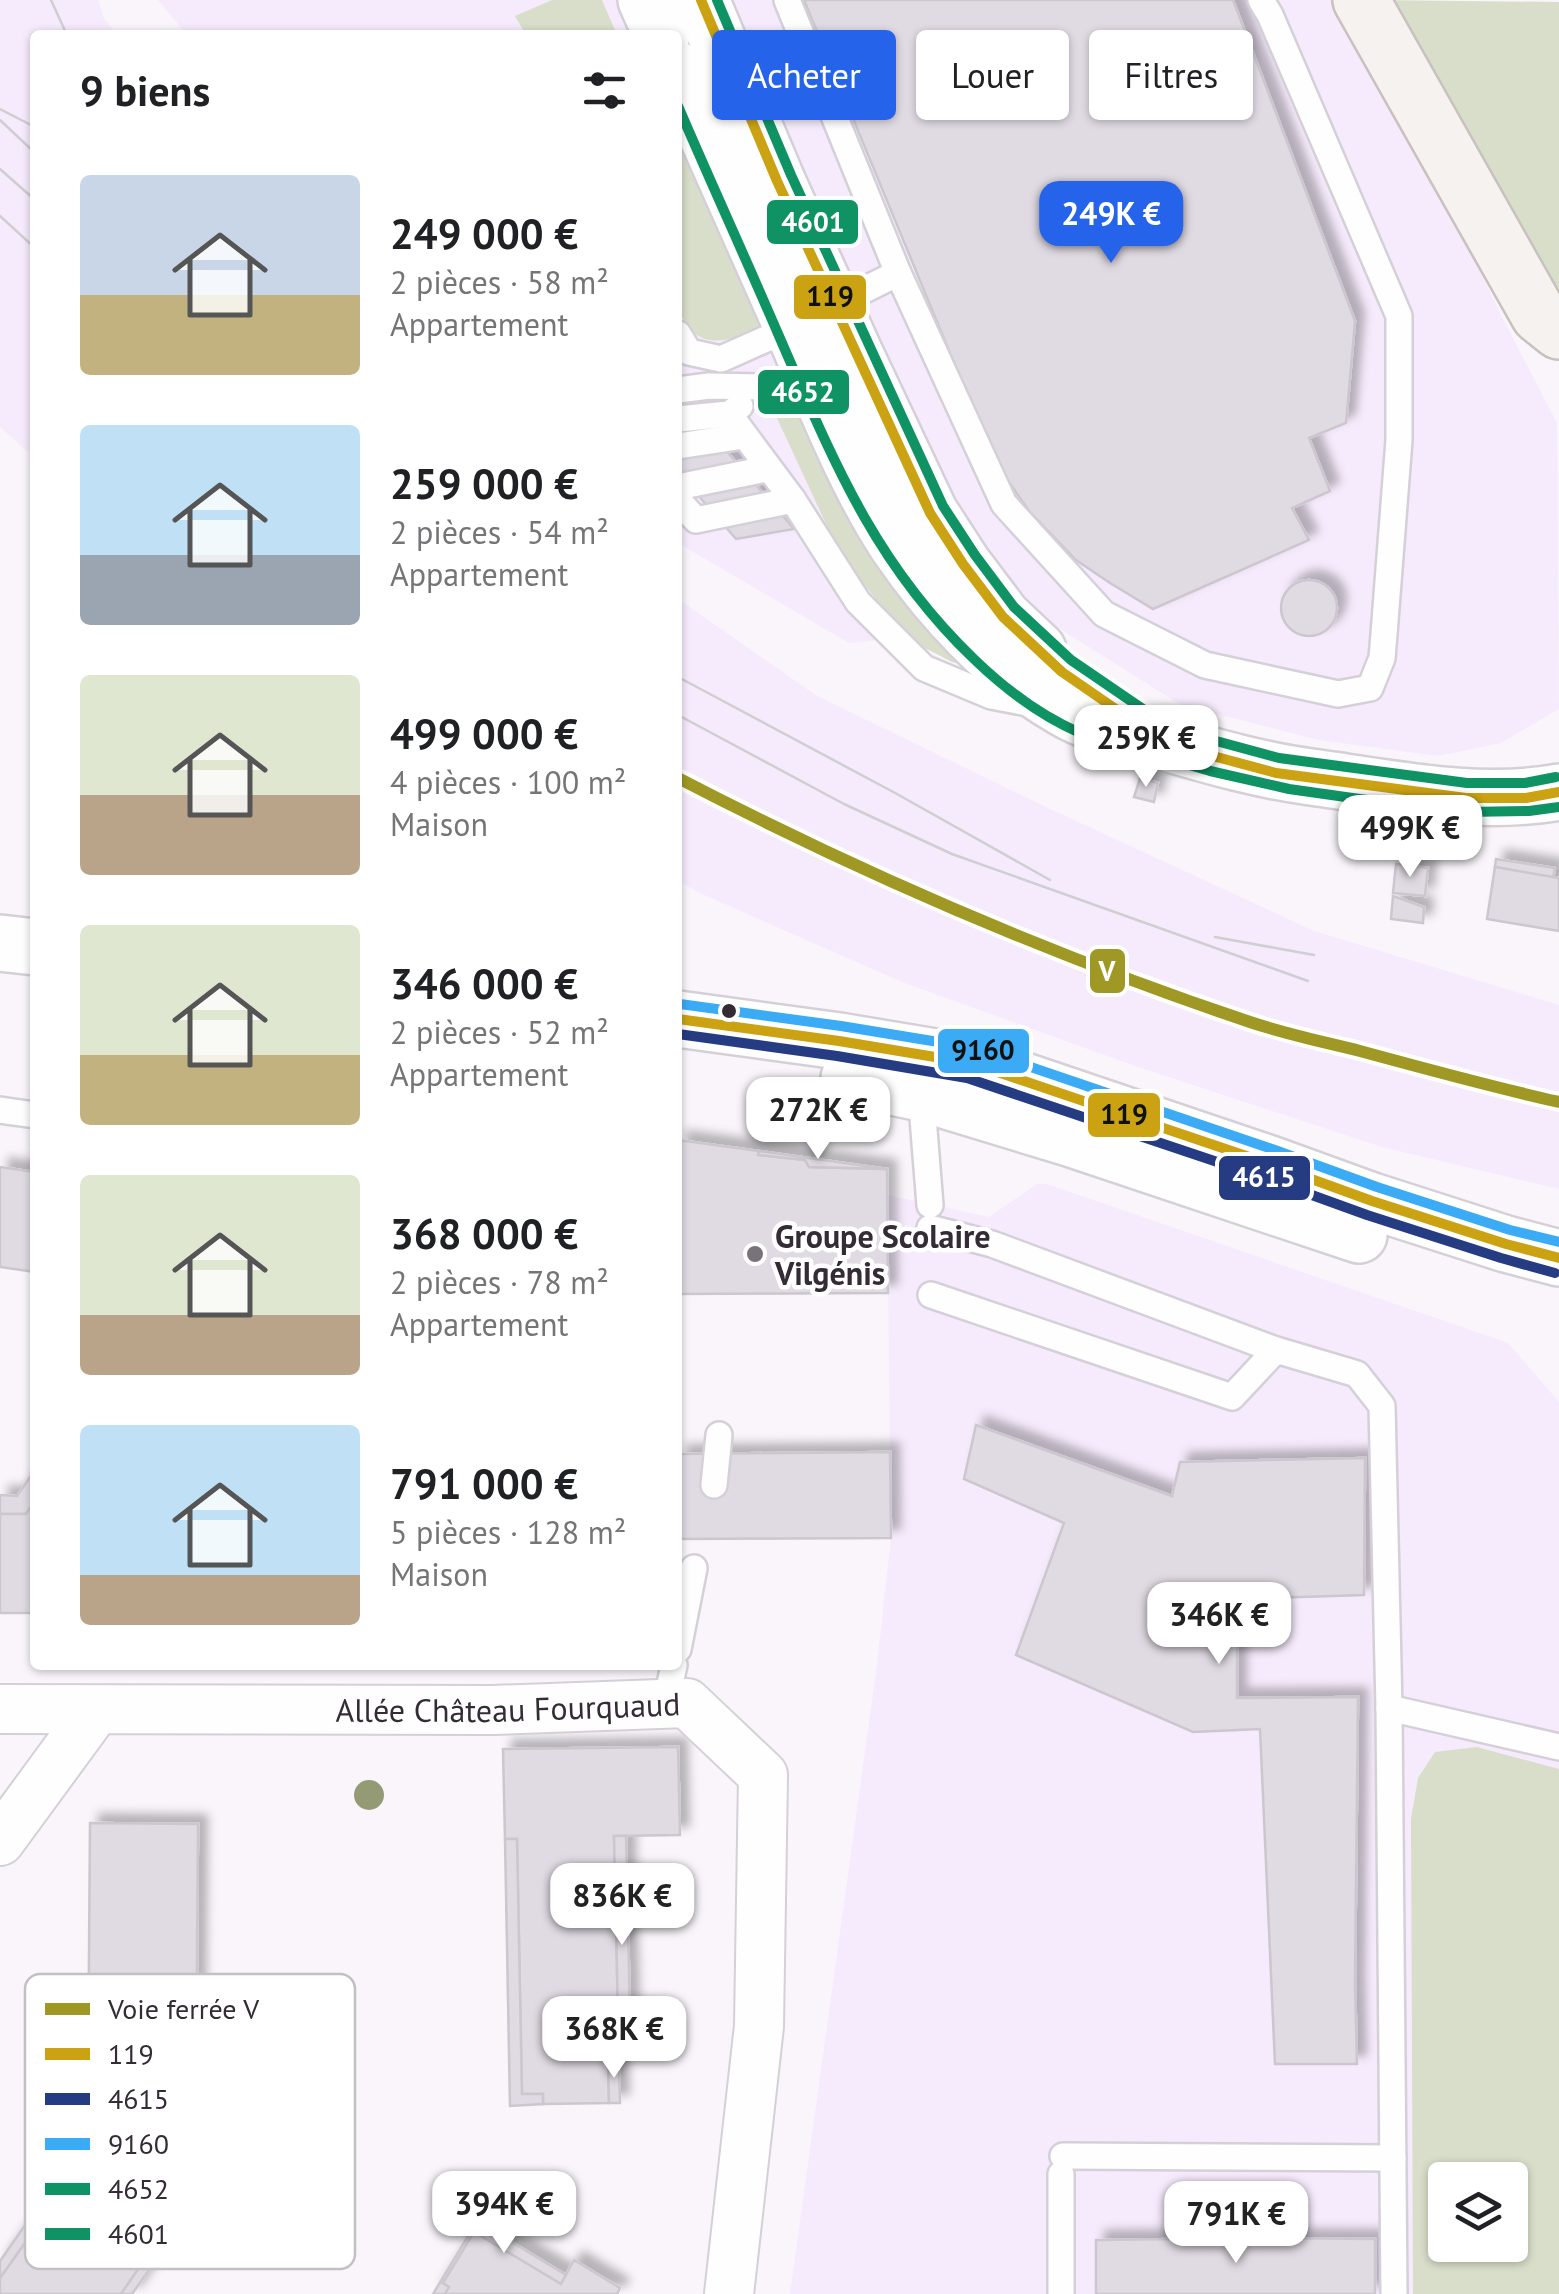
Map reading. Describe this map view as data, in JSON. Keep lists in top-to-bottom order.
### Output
{
  "streets": {
    "street": ["Allée Château Fourquaud"]
  },
  "places": ["Groupe Scolaire Vilgénis"],
  "lines": [
    "transit line 119",
    "transit line 4601",
    "transit line 4652",
    "rail line V",
    "transit line 9160",
    "transit line 4615"
  ],
  "legend": [
    "Voie ferrée V",
    "119",
    "4615",
    "9160",
    "4652",
    "4601"
  ],
  "page": {
    "chip": ["Acheter", "Louer", "Filtres"],
    "heading": "9 biens",
    "list": [
      {
        "name": "249 000 €",
        "note": "2 pièces · 58 m² · Appartement"
      },
      {
        "name": "259 000 €",
        "note": "2 pièces · 54 m² · Appartement"
      },
      {
        "name": "499 000 €",
        "note": "4 pièces · 100 m² · Maison"
      },
      {
        "name": "346 000 €",
        "note": "2 pièces · 52 m² · Appartement"
      },
      {
        "name": "368 000 €",
        "note": "2 pièces · 78 m² · Appartement"
      },
      {
        "name": "791 000 €",
        "note": "5 pièces · 128 m² · Maison"
      }
    ],
    "price": [
      "249K €",
      "259K €",
      "499K €",
      "272K €",
      "346K €",
      "836K €",
      "368K €",
      "394K €",
      "791K €"
    ]
  }
}
